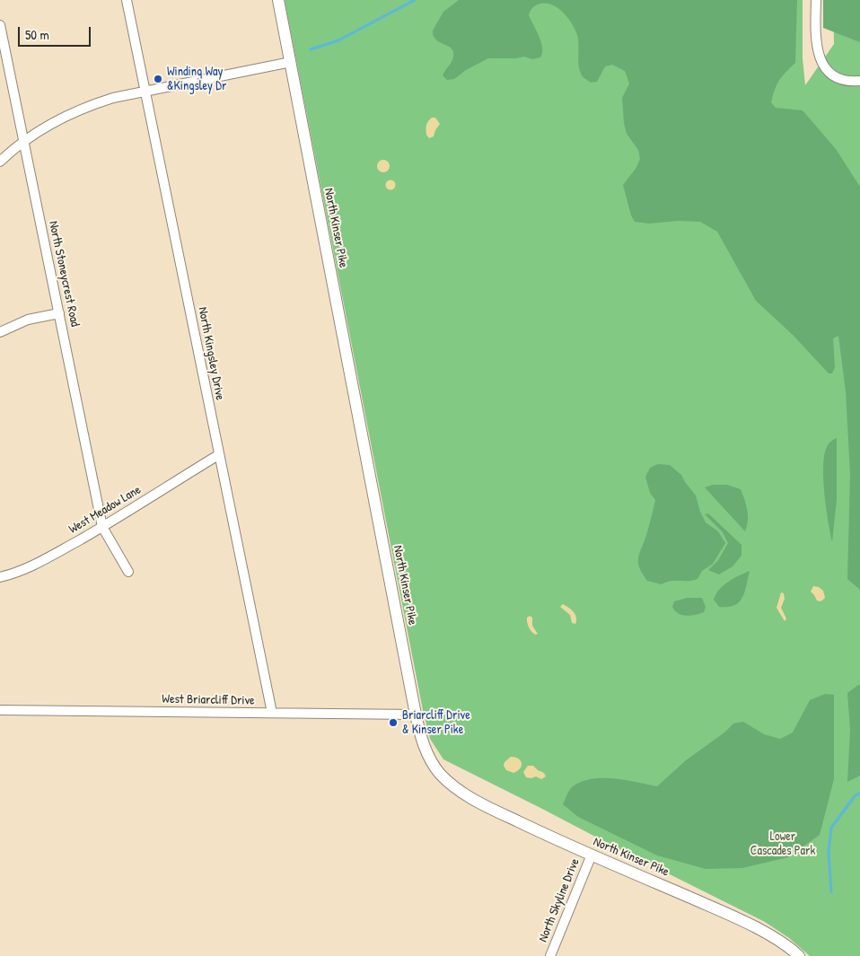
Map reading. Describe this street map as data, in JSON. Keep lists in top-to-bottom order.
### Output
{
  "streets": {
    "street": [
      "North Kinser Pike",
      "North Stoneycrest Road",
      "North Kingsley Drive",
      "West Meadow Lane",
      "West Briarcliff Drive",
      "North Skyline Drive"
    ]
  },
  "crossings": [
    ["North Kinser Pike", "West Briarcliff Drive"],
    ["North Kinser Pike", "North Skyline Drive"],
    ["North Stoneycrest Road", "West Meadow Lane"],
    ["North Kingsley Drive", "West Meadow Lane"],
    ["North Kingsley Drive", "West Briarcliff Drive"]
  ],
  "parks": ["Lower Cascades Park"],
  "places": ["Winding Way &Kingsley Dr", "Briarcliff Drive & Kinser Pike"],
  "scale_bar": "50 m"
}
